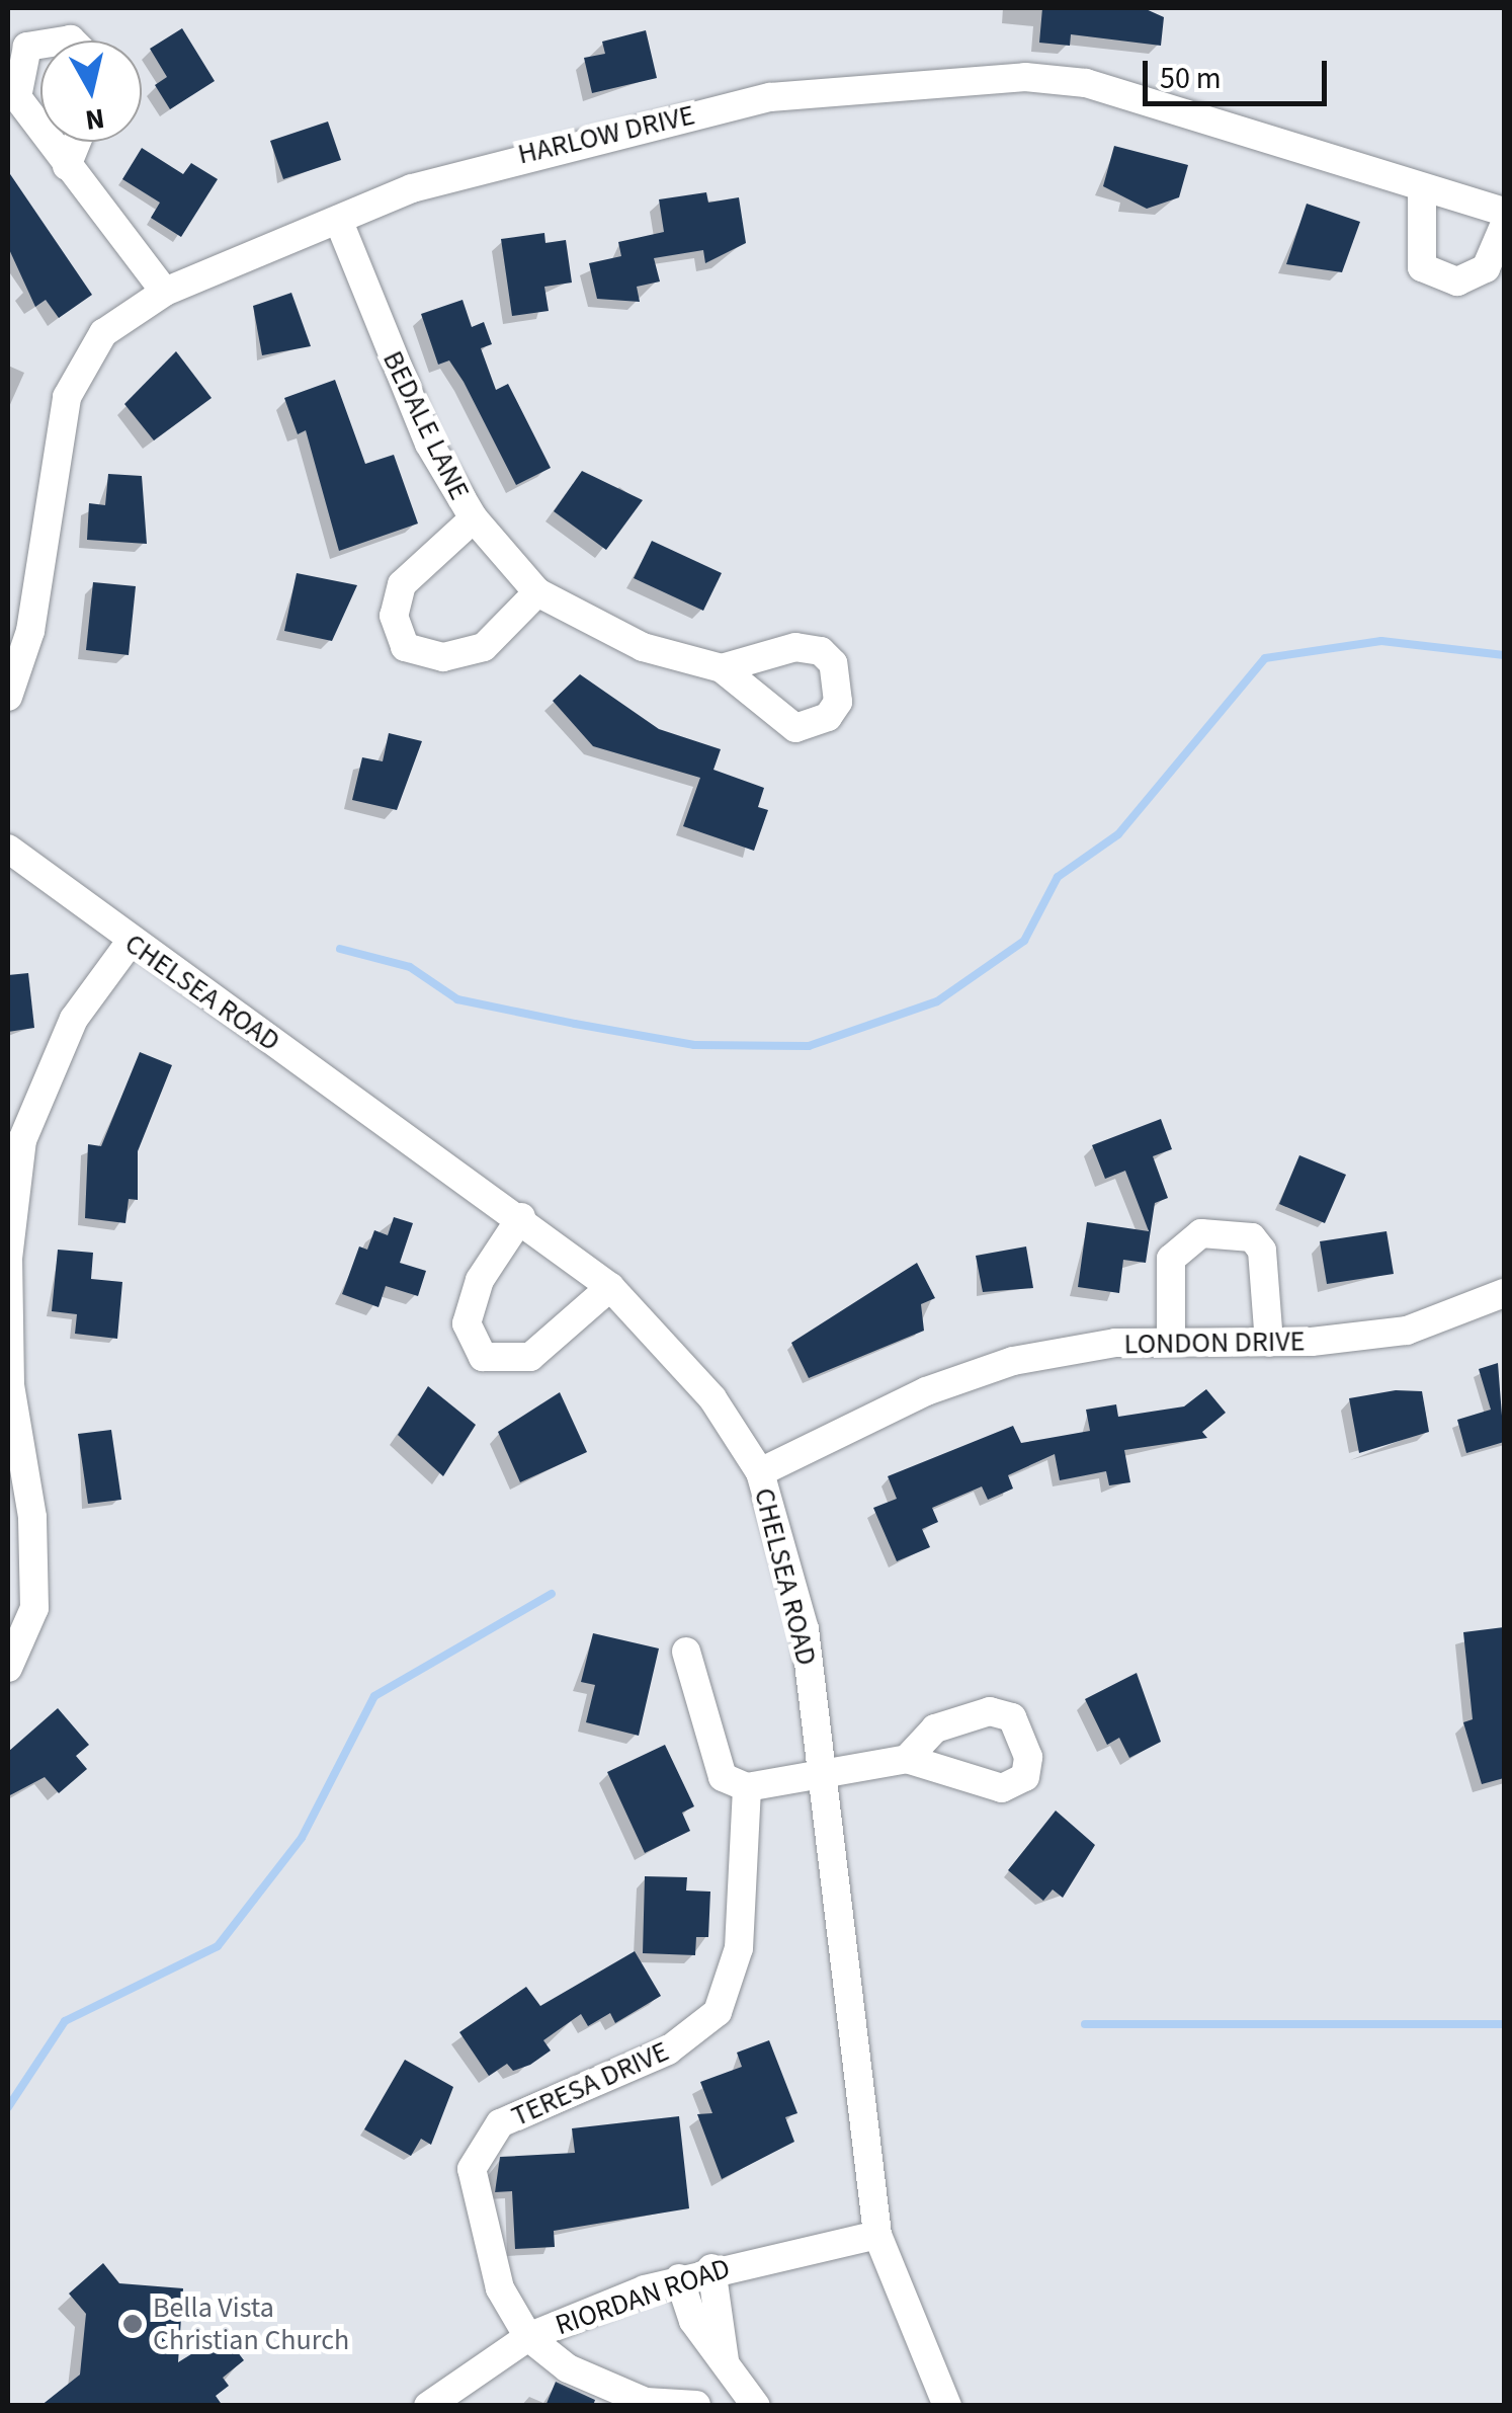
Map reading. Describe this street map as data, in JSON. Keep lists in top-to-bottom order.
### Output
{
  "streets": {
    "street": [
      "HARLOW DRIVE",
      "BEDALE LANE",
      "CHELSEA ROAD",
      "LONDON DRIVE",
      "TERESA DRIVE",
      "RIORDAN ROAD"
    ]
  },
  "crossings": [
    ["HARLOW DRIVE", "BEDALE LANE"],
    ["CHELSEA ROAD", "LONDON DRIVE"],
    ["CHELSEA ROAD", "RIORDAN ROAD"],
    ["TERESA DRIVE", "RIORDAN ROAD"]
  ],
  "places": ["Bella Vista Christian Church"],
  "scale_bar": "50 m",
  "north": "bottom"
}
